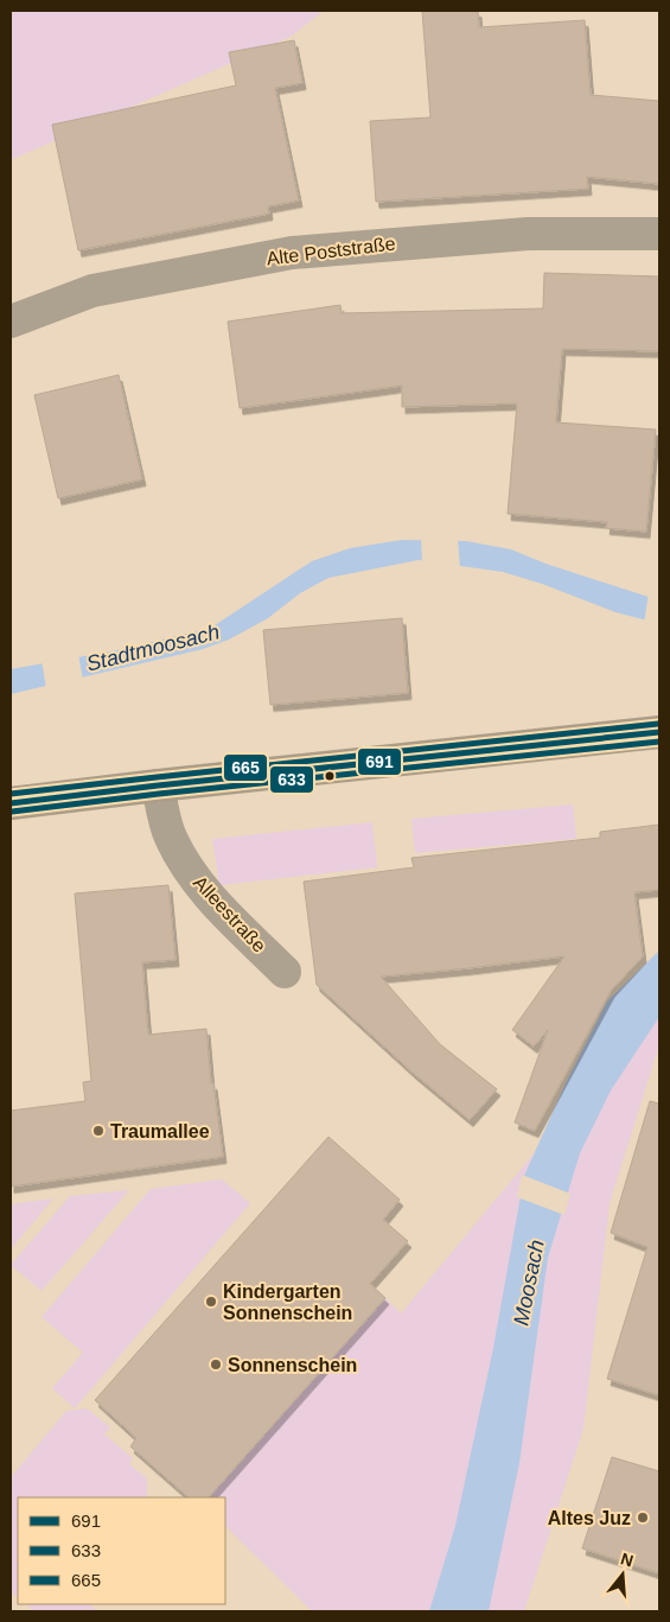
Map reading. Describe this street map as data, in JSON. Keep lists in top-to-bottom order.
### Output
{
  "streets": {
    "street": ["Alte Poststraße", "Alleestraße"]
  },
  "water": ["Stadtmoosach", "Moosach"],
  "places": [
    "Traumallee",
    "Kindergarten Sonnenschein",
    "Sonnenschein",
    "Altes Juz"
  ],
  "lines": ["transit line 665", "transit line 691", "transit line 633"],
  "legend": ["691", "633", "665"],
  "north": "top"
}
